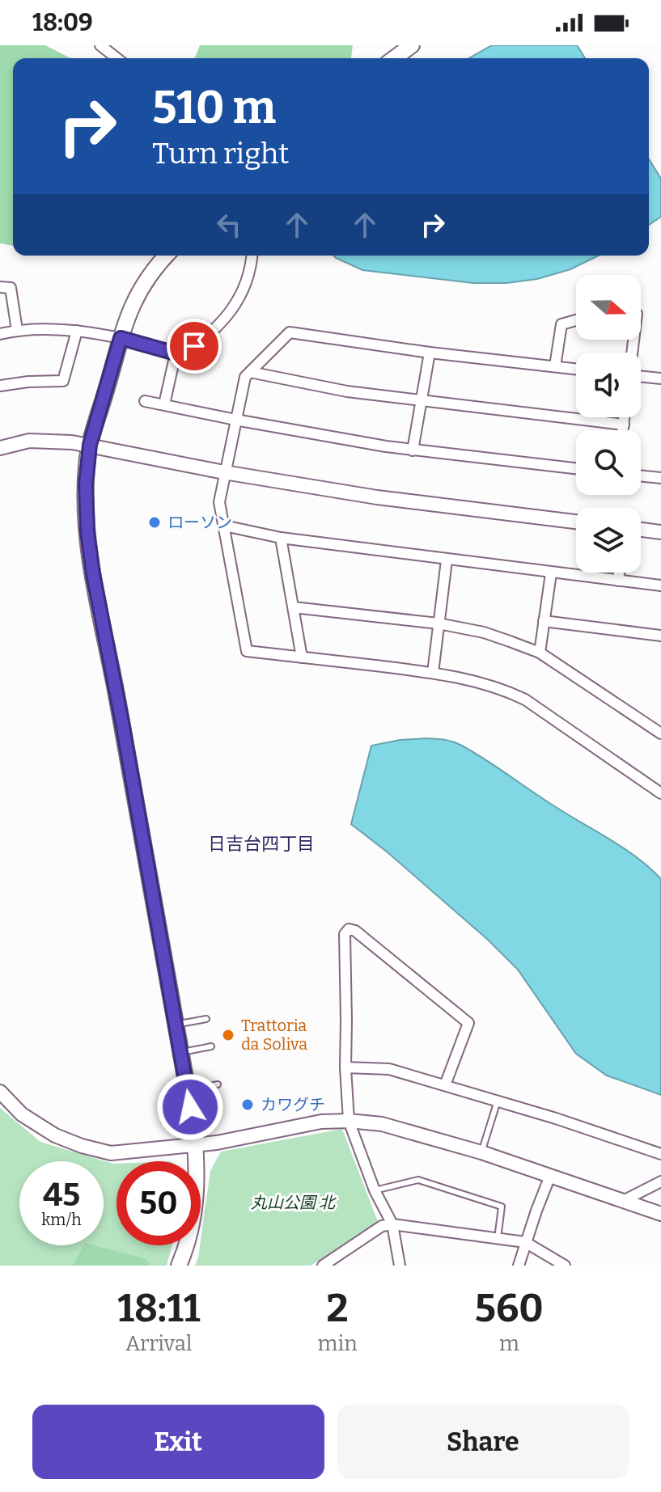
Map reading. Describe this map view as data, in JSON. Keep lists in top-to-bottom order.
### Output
{
  "districts": ["日吉台四丁目"],
  "parks": ["丸山公園 北"],
  "places": ["ローソン", "Trattoria da Soliva", "カワグチ"],
  "north": "right",
  "page": {
    "status": "18:09",
    "turn": ["510 m", "Turn right"],
    "speed": "45 km/h",
    "limit": "50",
    "eta": [
      "18:11",
      "Arrival",
      "2",
      "min",
      "560",
      "m"
    ],
    "buttons": ["Exit", "Share"]
  }
}
